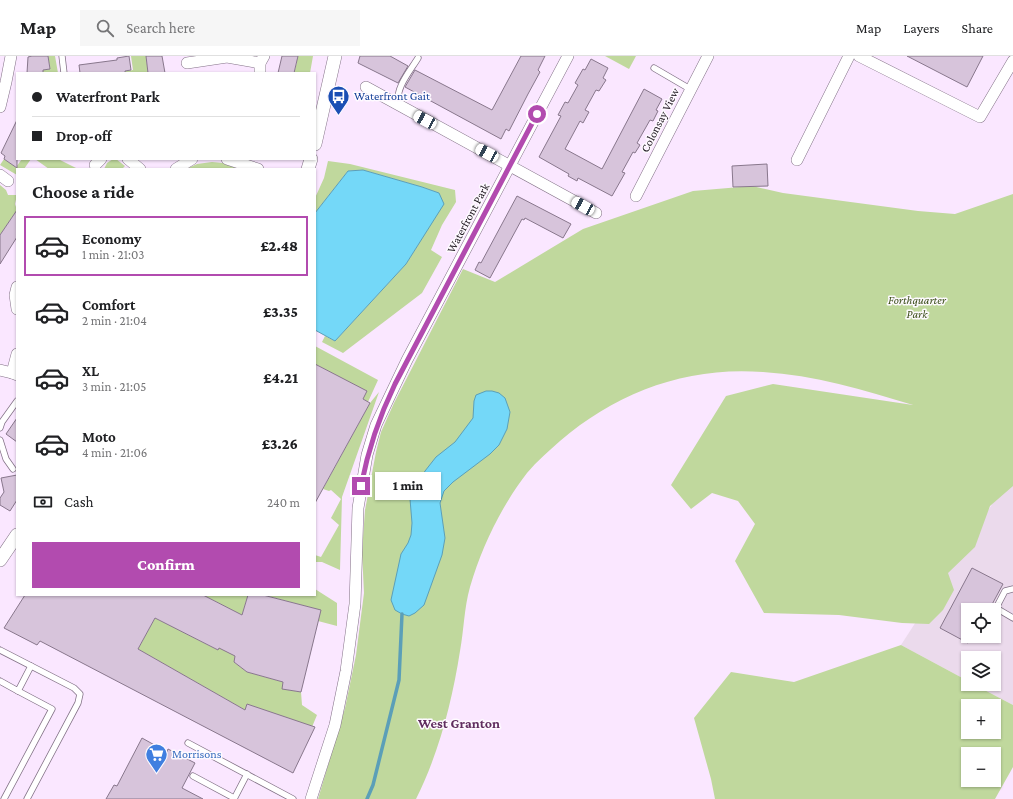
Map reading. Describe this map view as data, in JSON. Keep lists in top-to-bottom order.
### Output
{
  "streets": {
    "street": ["Colonsay View", "Waterfront Park"]
  },
  "districts": ["West Granton"],
  "parks": ["Forthquarter Park"],
  "places": {
    "bus stop": ["Waterfront Gait"],
    "supermarket": ["Morrisons"]
  },
  "page": {
    "header": "Map",
    "search": "Search here",
    "nav": ["Map", "Layers", "Share"],
    "banner": ["Waterfront Park", "Drop-off"],
    "heading": "Choose a ride",
    "list": [
      {
        "name": "Economy",
        "note": "1 min · 21:03",
        "value": "£2.48"
      },
      {
        "name": "Comfort",
        "note": "2 min · 21:04",
        "value": "£3.35"
      },
      {
        "name": "XL",
        "note": "3 min · 21:05",
        "value": "£4.21"
      },
      {
        "name": "Moto",
        "note": "4 min · 21:06",
        "value": "£3.26"
      }
    ],
    "bubble": "1 min",
    "pay": ["Cash", "240 m"],
    "buttons": "Confirm",
    "map_buttons": ["+", "−"]
  }
}
